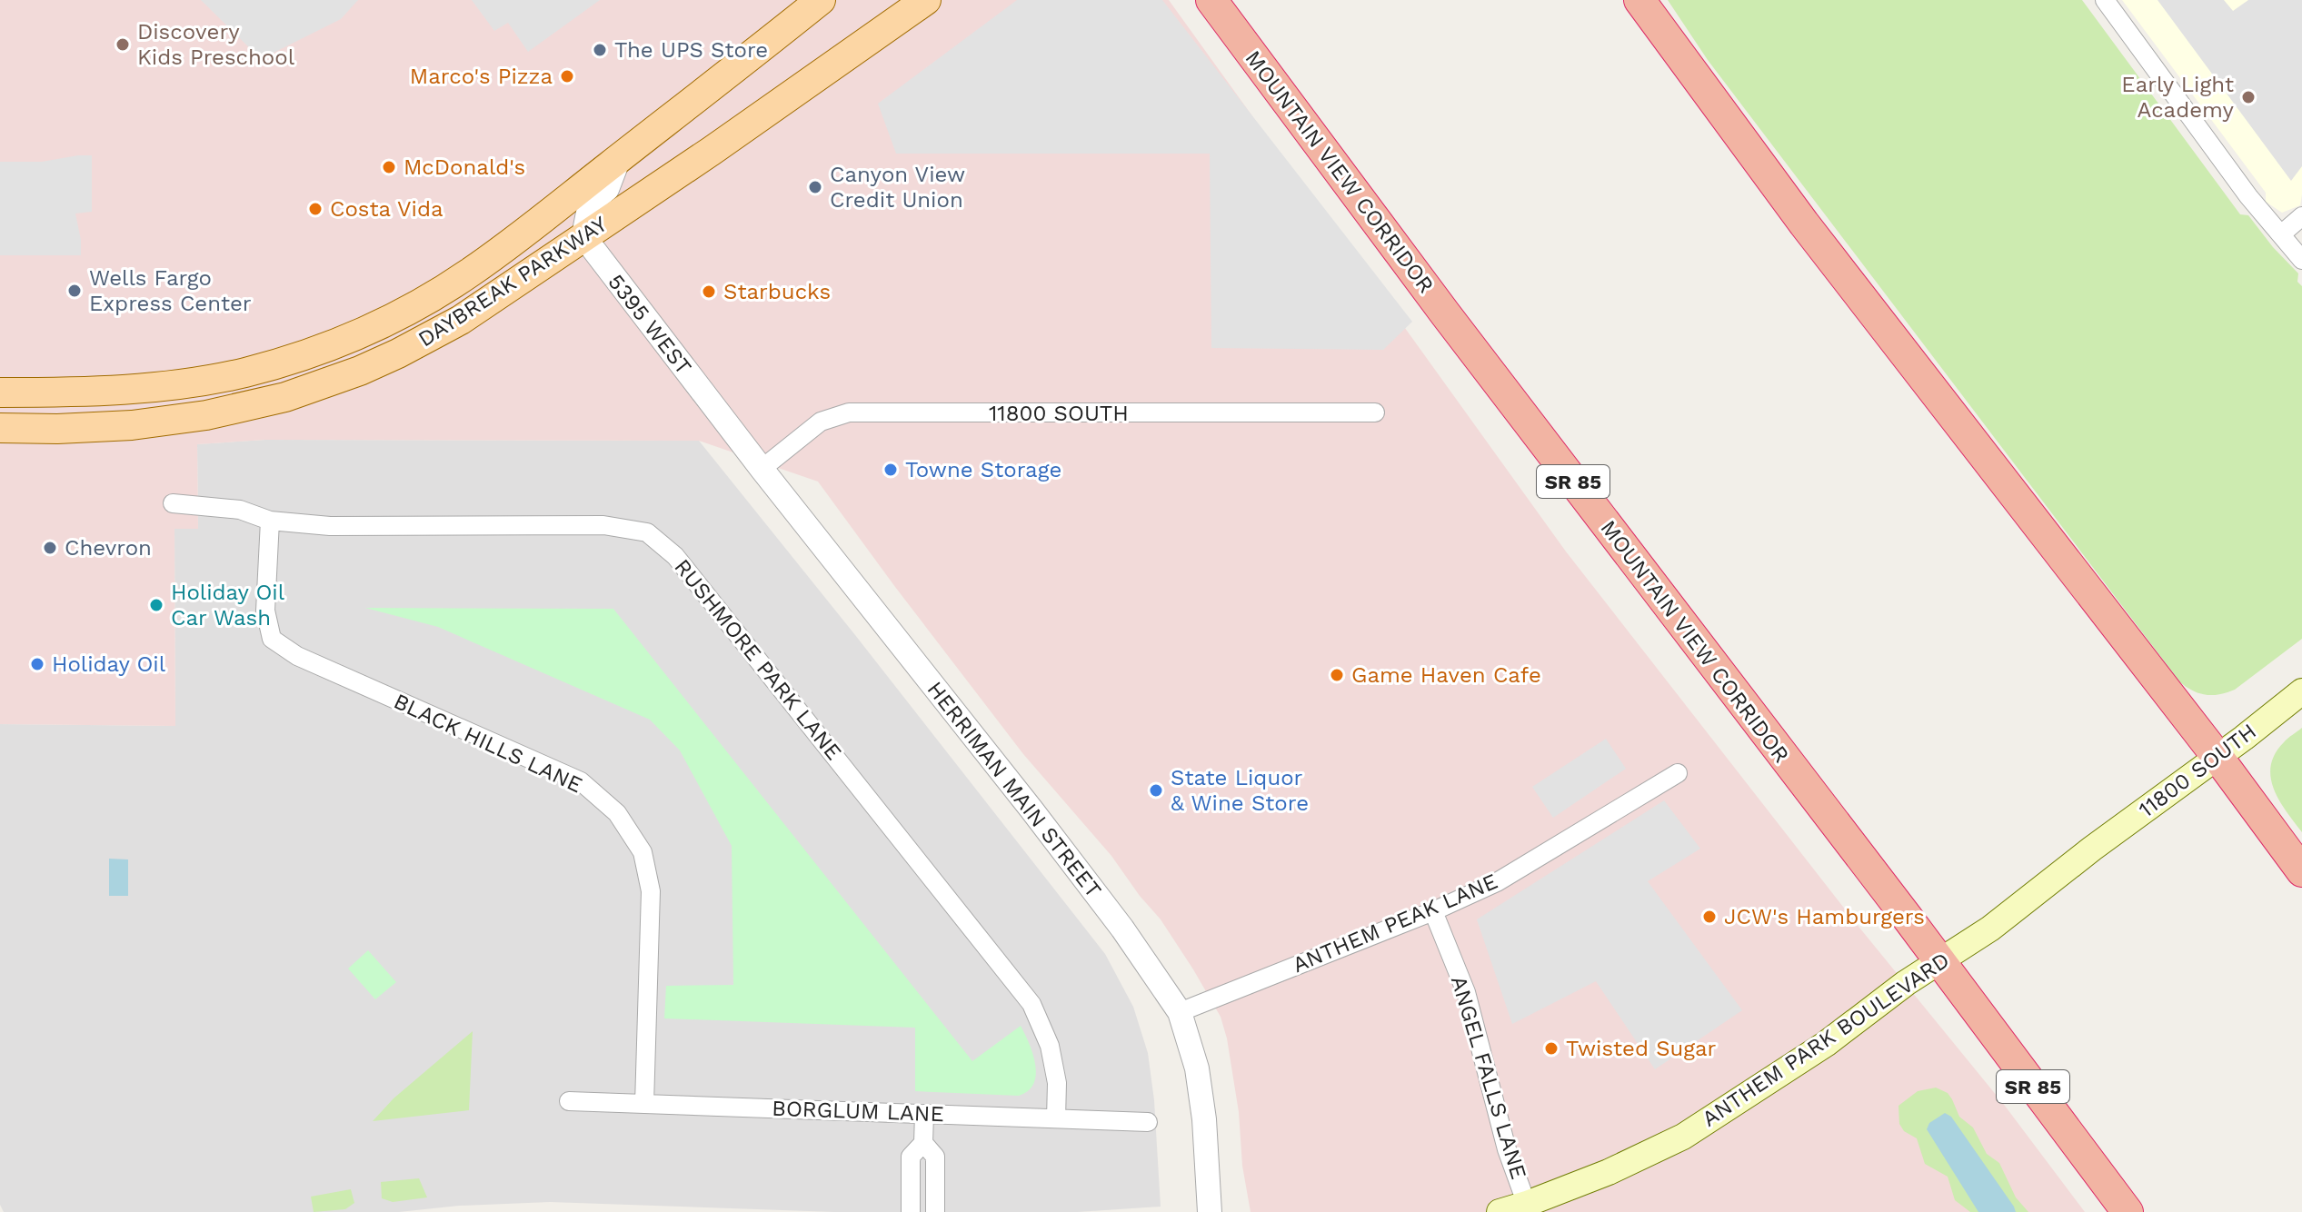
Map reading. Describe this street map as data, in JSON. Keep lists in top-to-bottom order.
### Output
{
  "streets": {
    "highway": ["MOUNTAIN VIEW CORRIDOR", "SR 85"],
    "main road": ["DAYBREAK PARKWAY", "11800 SOUTH", "ANTHEM PARK BOULEVARD"],
    "street": [
      "5395 WEST",
      "RUSHMORE PARK LANE",
      "BLACK HILLS LANE",
      "HERRIMAN MAIN STREET",
      "ANTHEM PEAK LANE",
      "ANGEL FALLS LANE",
      "BORGLUM LANE"
    ]
  },
  "crossings": [
    ["MOUNTAIN VIEW CORRIDOR", "ANTHEM PARK BOULEVARD"],
    ["DAYBREAK PARKWAY", "5395 WEST"],
    ["5395 WEST", "HERRIMAN MAIN STREET"],
    ["11800 SOUTH", "HERRIMAN MAIN STREET"],
    ["11800 SOUTH", "ANTHEM PARK BOULEVARD"],
    ["RUSHMORE PARK LANE", "BLACK HILLS LANE"],
    ["RUSHMORE PARK LANE", "BORGLUM LANE"],
    ["BLACK HILLS LANE", "BORGLUM LANE"],
    ["HERRIMAN MAIN STREET", "ANTHEM PEAK LANE"],
    ["ANTHEM PEAK LANE", "ANGEL FALLS LANE"],
    ["ANTHEM PARK BOULEVARD", "ANGEL FALLS LANE"]
  ],
  "places": [
    "Discovery Kids Preschool",
    "The UPS Store",
    "Marco's Pizza",
    "Early Light Academy",
    "McDonald's",
    "Canyon View Credit Union",
    "Costa Vida",
    "Wells Fargo Express Center",
    "Starbucks",
    "Towne Storage",
    "Chevron",
    "Holiday Oil Car Wash",
    "Holiday Oil",
    "Game Haven Cafe",
    "State Liquor & Wine Store",
    "JCW's Hamburgers",
    "Twisted Sugar"
  ]
}
